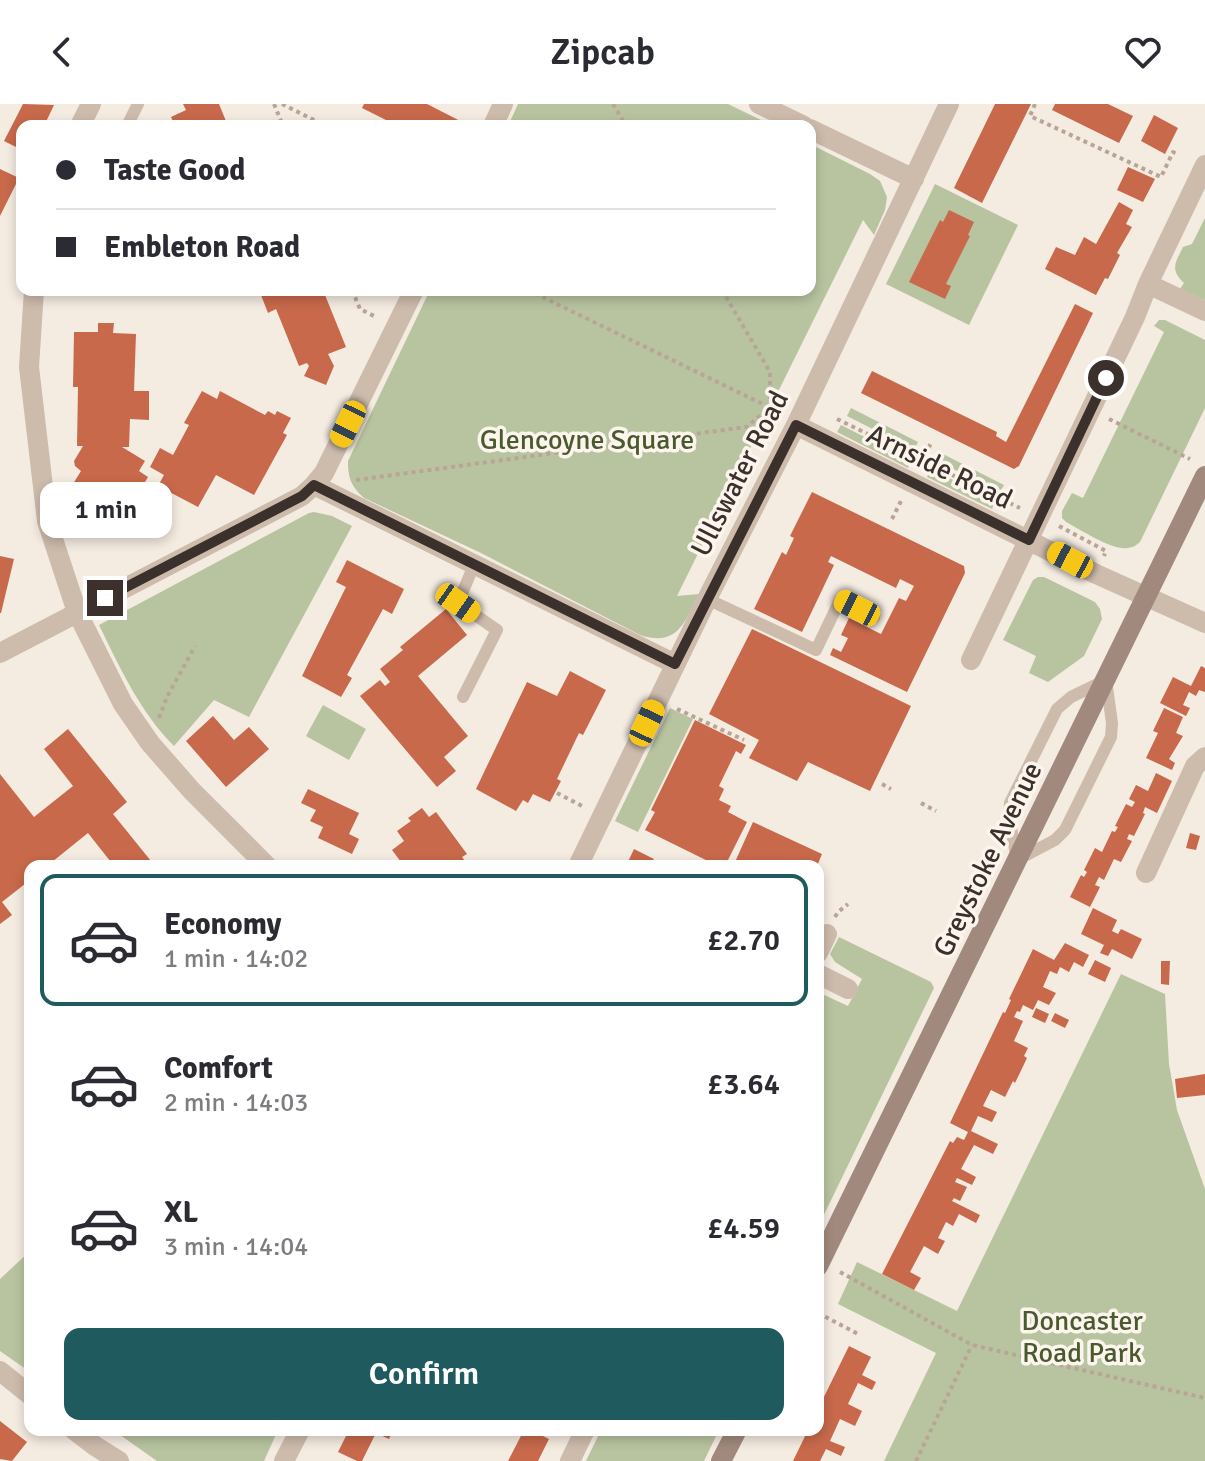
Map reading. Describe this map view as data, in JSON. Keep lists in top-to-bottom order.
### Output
{
  "streets": {
    "street": ["Arnside Road", "Ullswater Road", "Greystoke Avenue"]
  },
  "crossings": [
    ["Arnside Road", "Ullswater Road"],
    ["Arnside Road", "Greystoke Avenue"]
  ],
  "parks": ["Glencoyne Square", "Doncaster Road Park"],
  "page": {
    "header": "Zipcab",
    "banner": ["Taste Good", "Embleton Road"],
    "bubble": "1 min",
    "list": [
      {
        "name": "Economy",
        "note": "1 min · 14:02",
        "value": "£2.70"
      },
      {
        "name": "Comfort",
        "note": "2 min · 14:03",
        "value": "£3.64"
      },
      {
        "name": "XL",
        "note": "3 min · 14:04",
        "value": "£4.59"
      }
    ],
    "buttons": "Confirm"
  }
}
